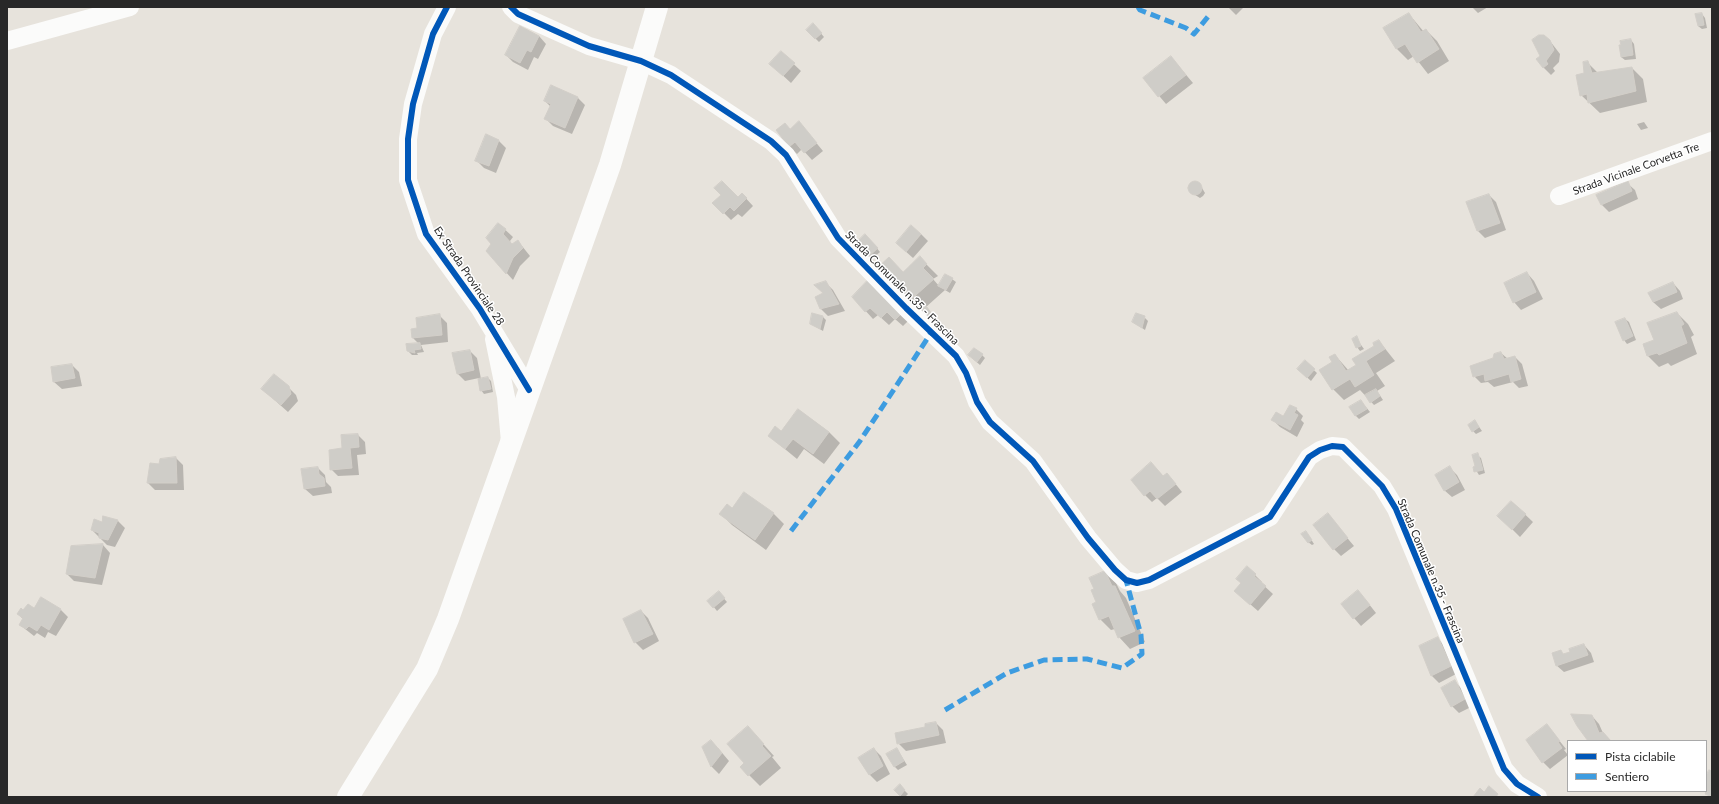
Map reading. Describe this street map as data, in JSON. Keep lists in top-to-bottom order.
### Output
{
  "streets": {
    "street": ["Strada Vicinale Corvetta Tre", "Ex Strada Provinciale 28", "Strada Comunale n.35 - Frascina"]
  },
  "legend": ["Pista ciclabile", "Sentiero"]
}
